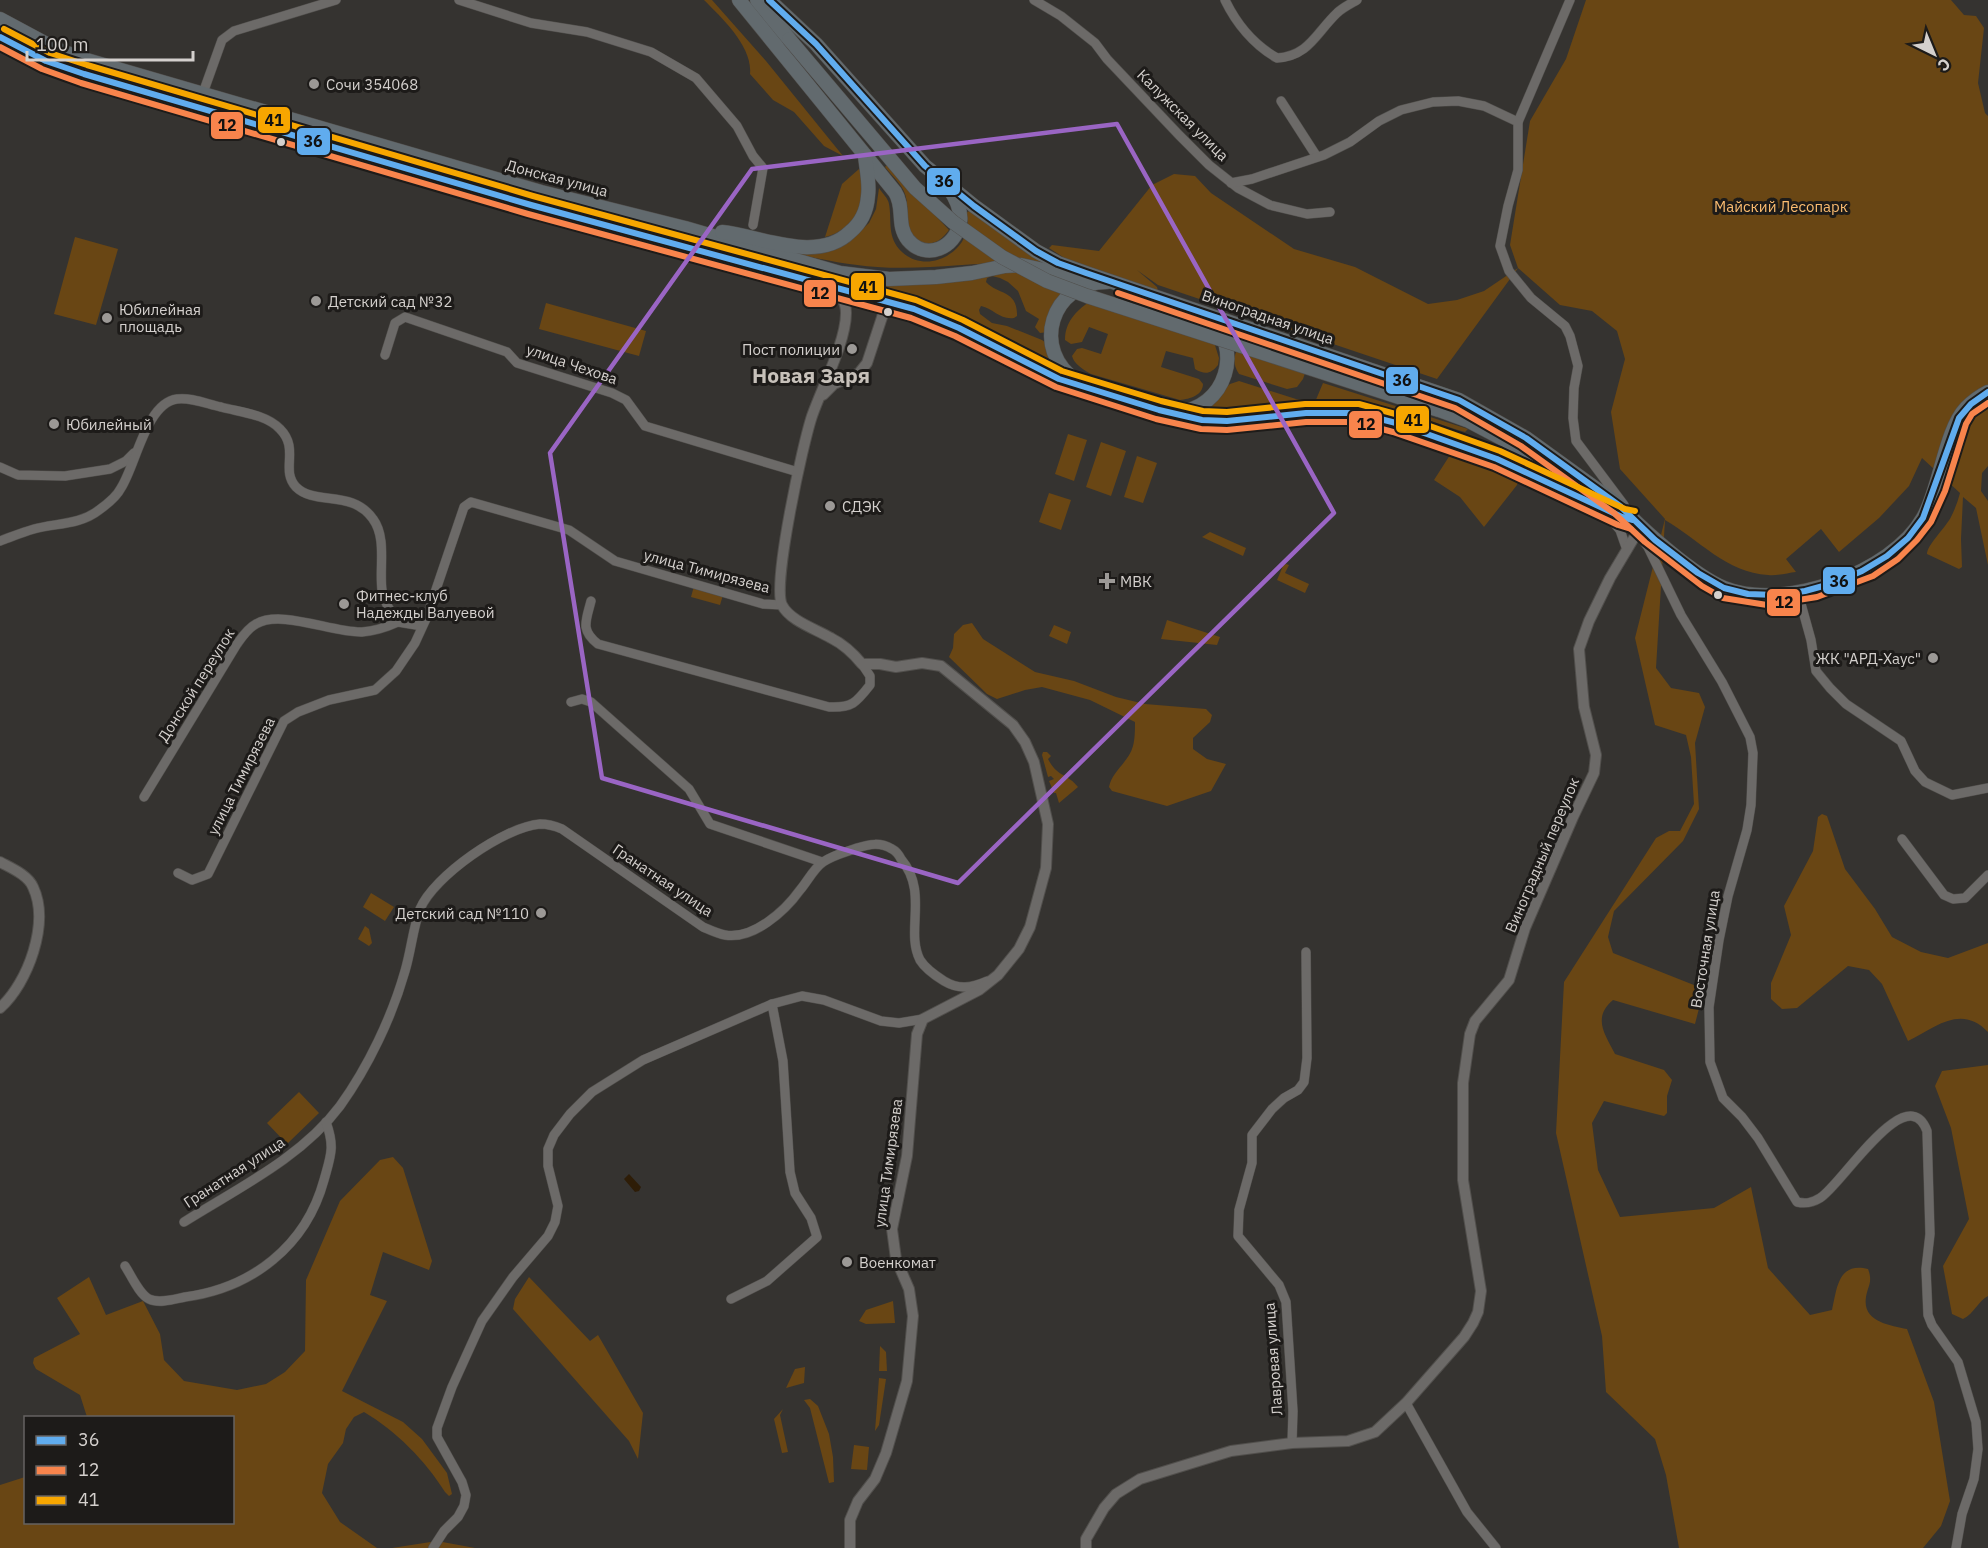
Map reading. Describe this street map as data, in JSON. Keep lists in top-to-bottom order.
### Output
{
  "streets": {
    "main road": ["Донская улица", "Виноградная улица"],
    "street": [
      "Калужская улица",
      "улица Чехова",
      "улица Тимирязева",
      "Донской переулок",
      "Виноградный переулок",
      "Гранатная улица",
      "Восточная улица",
      "Лавровая улица"
    ]
  },
  "crossings": [
    ["Донская улица", "Виноградная улица"],
    ["Донская улица", "улица Тимирязева"],
    ["Донская улица", "Виноградный переулок"],
    ["Донская улица", "Восточная улица"],
    ["Виноградная улица", "Виноградный переулок"],
    ["Виноградная улица", "Восточная улица"],
    ["улица Чехова", "улица Тимирязева"],
    ["улица Тимирязева", "Донской переулок"],
    ["Виноградный переулок", "Восточная улица"]
  ],
  "districts": ["Новая Заря"],
  "parks": ["Майский Лесопарк"],
  "places": {
    "other": [
      "Сочи 354068",
      "Детский сад №32",
      "Юбилейная площадь",
      "Пост полиции",
      "Юбилейный",
      "СДЭК",
      "Фитнес-клуб Надежды Валуевой",
      "ЖК \"АРД-Хаус\"",
      "Детский сад №110",
      "Военкомат"
    ],
    "health": ["МВК"]
  },
  "lines": ["transit line 36", "transit line 41", "transit line 12"],
  "legend": ["36", "12", "41"],
  "scale_bar": "100 m",
  "north": "bottom right"
}
